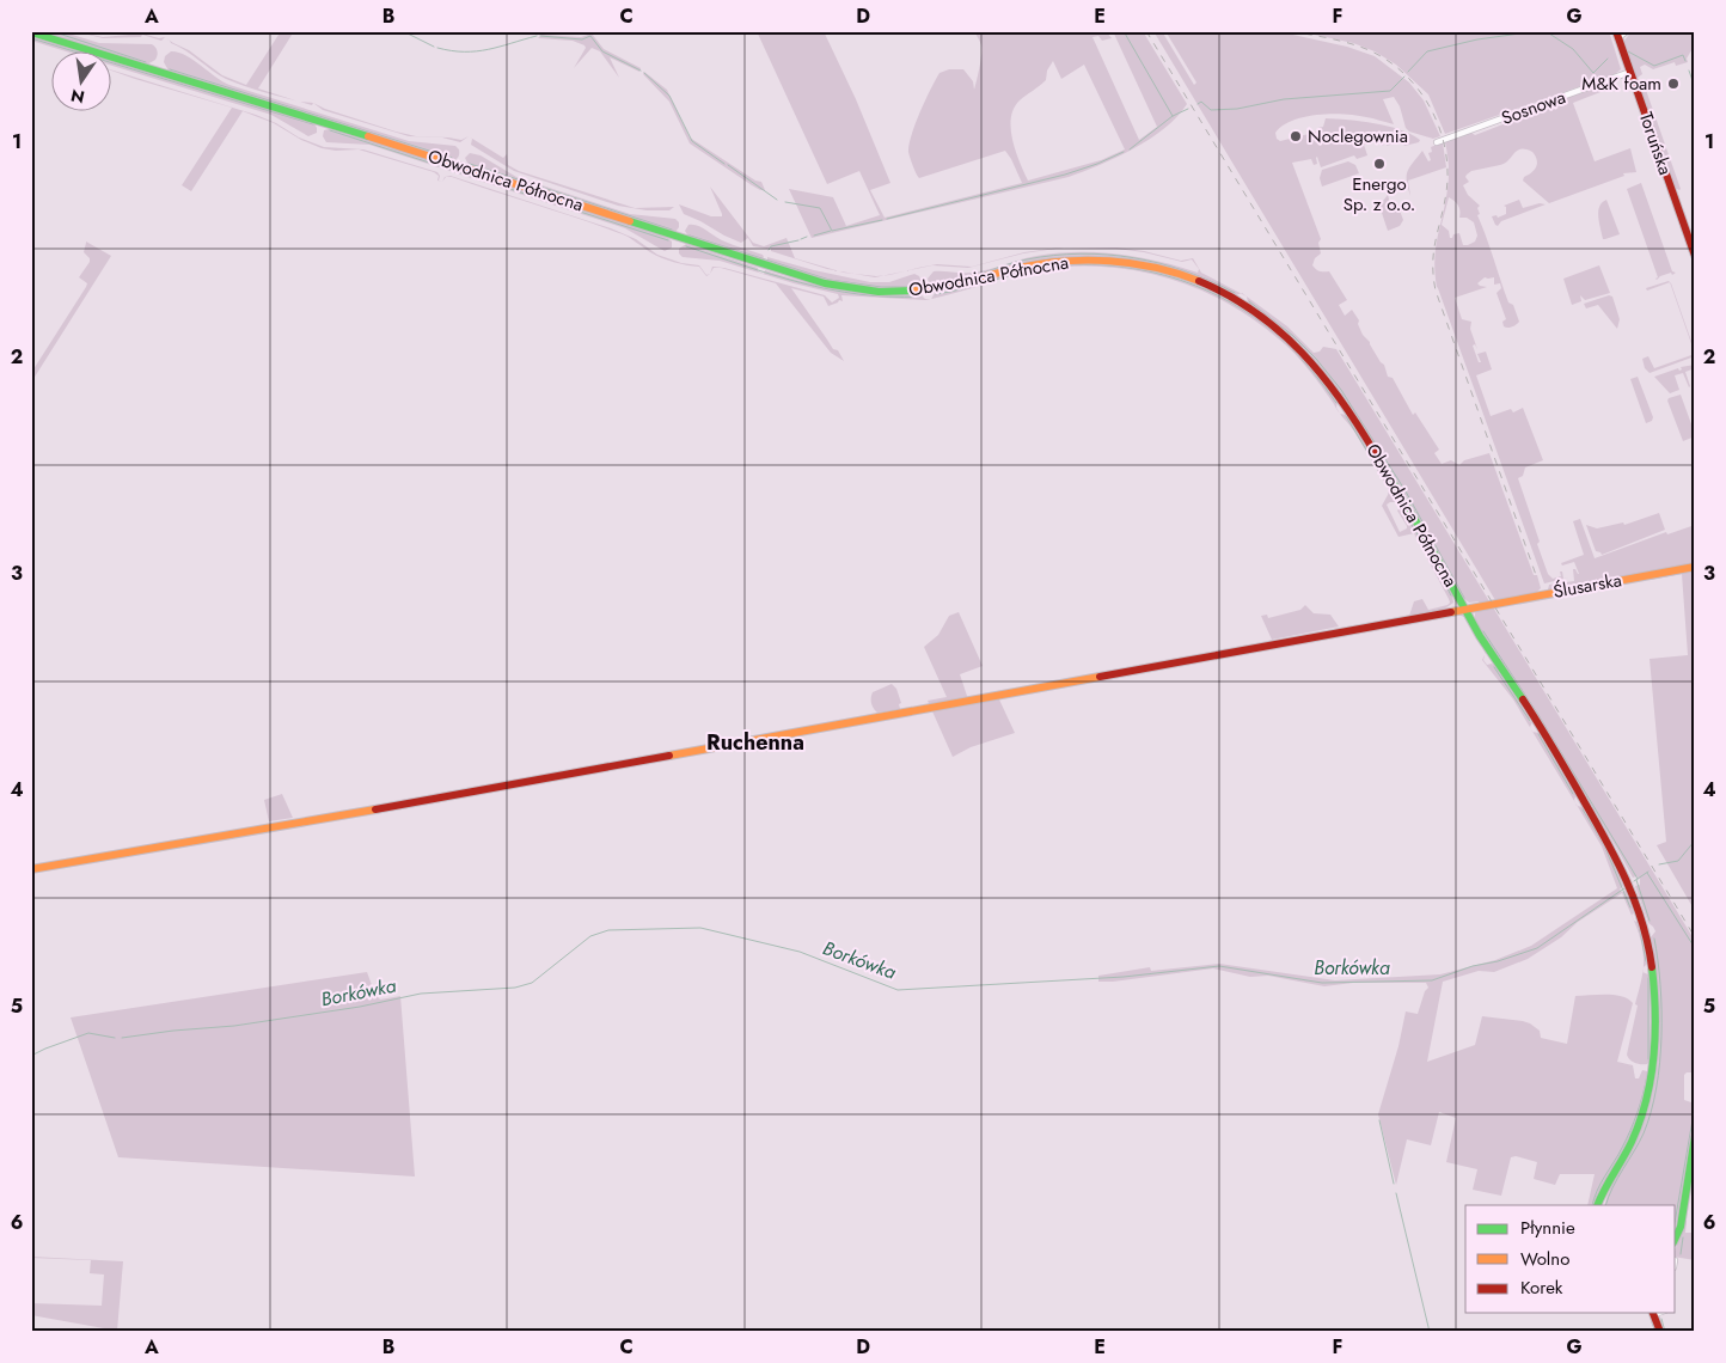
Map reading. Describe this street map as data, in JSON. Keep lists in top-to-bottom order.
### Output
{
  "streets": {
    "street": [
      "Sosnowa",
      "Toruńska",
      "Obwodnica Północna",
      "Ślusarska"
    ]
  },
  "crossings": [
    ["Sosnowa", "Toruńska"],
    ["Obwodnica Północna", "Ślusarska"]
  ],
  "districts": ["Ruchenna"],
  "water": ["Borkówka"],
  "places": ["M&K foam", "Noclegownia", "Energo Sp. z o.o."],
  "legend": ["Płynnie", "Wolno", "Korek"],
  "north": "bottom",
  "grid": {
    "columns": [
      "A",
      "B",
      "C",
      "D",
      "E",
      "F",
      "G"
    ],
    "rows": [
      "1",
      "2",
      "3",
      "4",
      "5",
      "6"
    ]
  }
}
